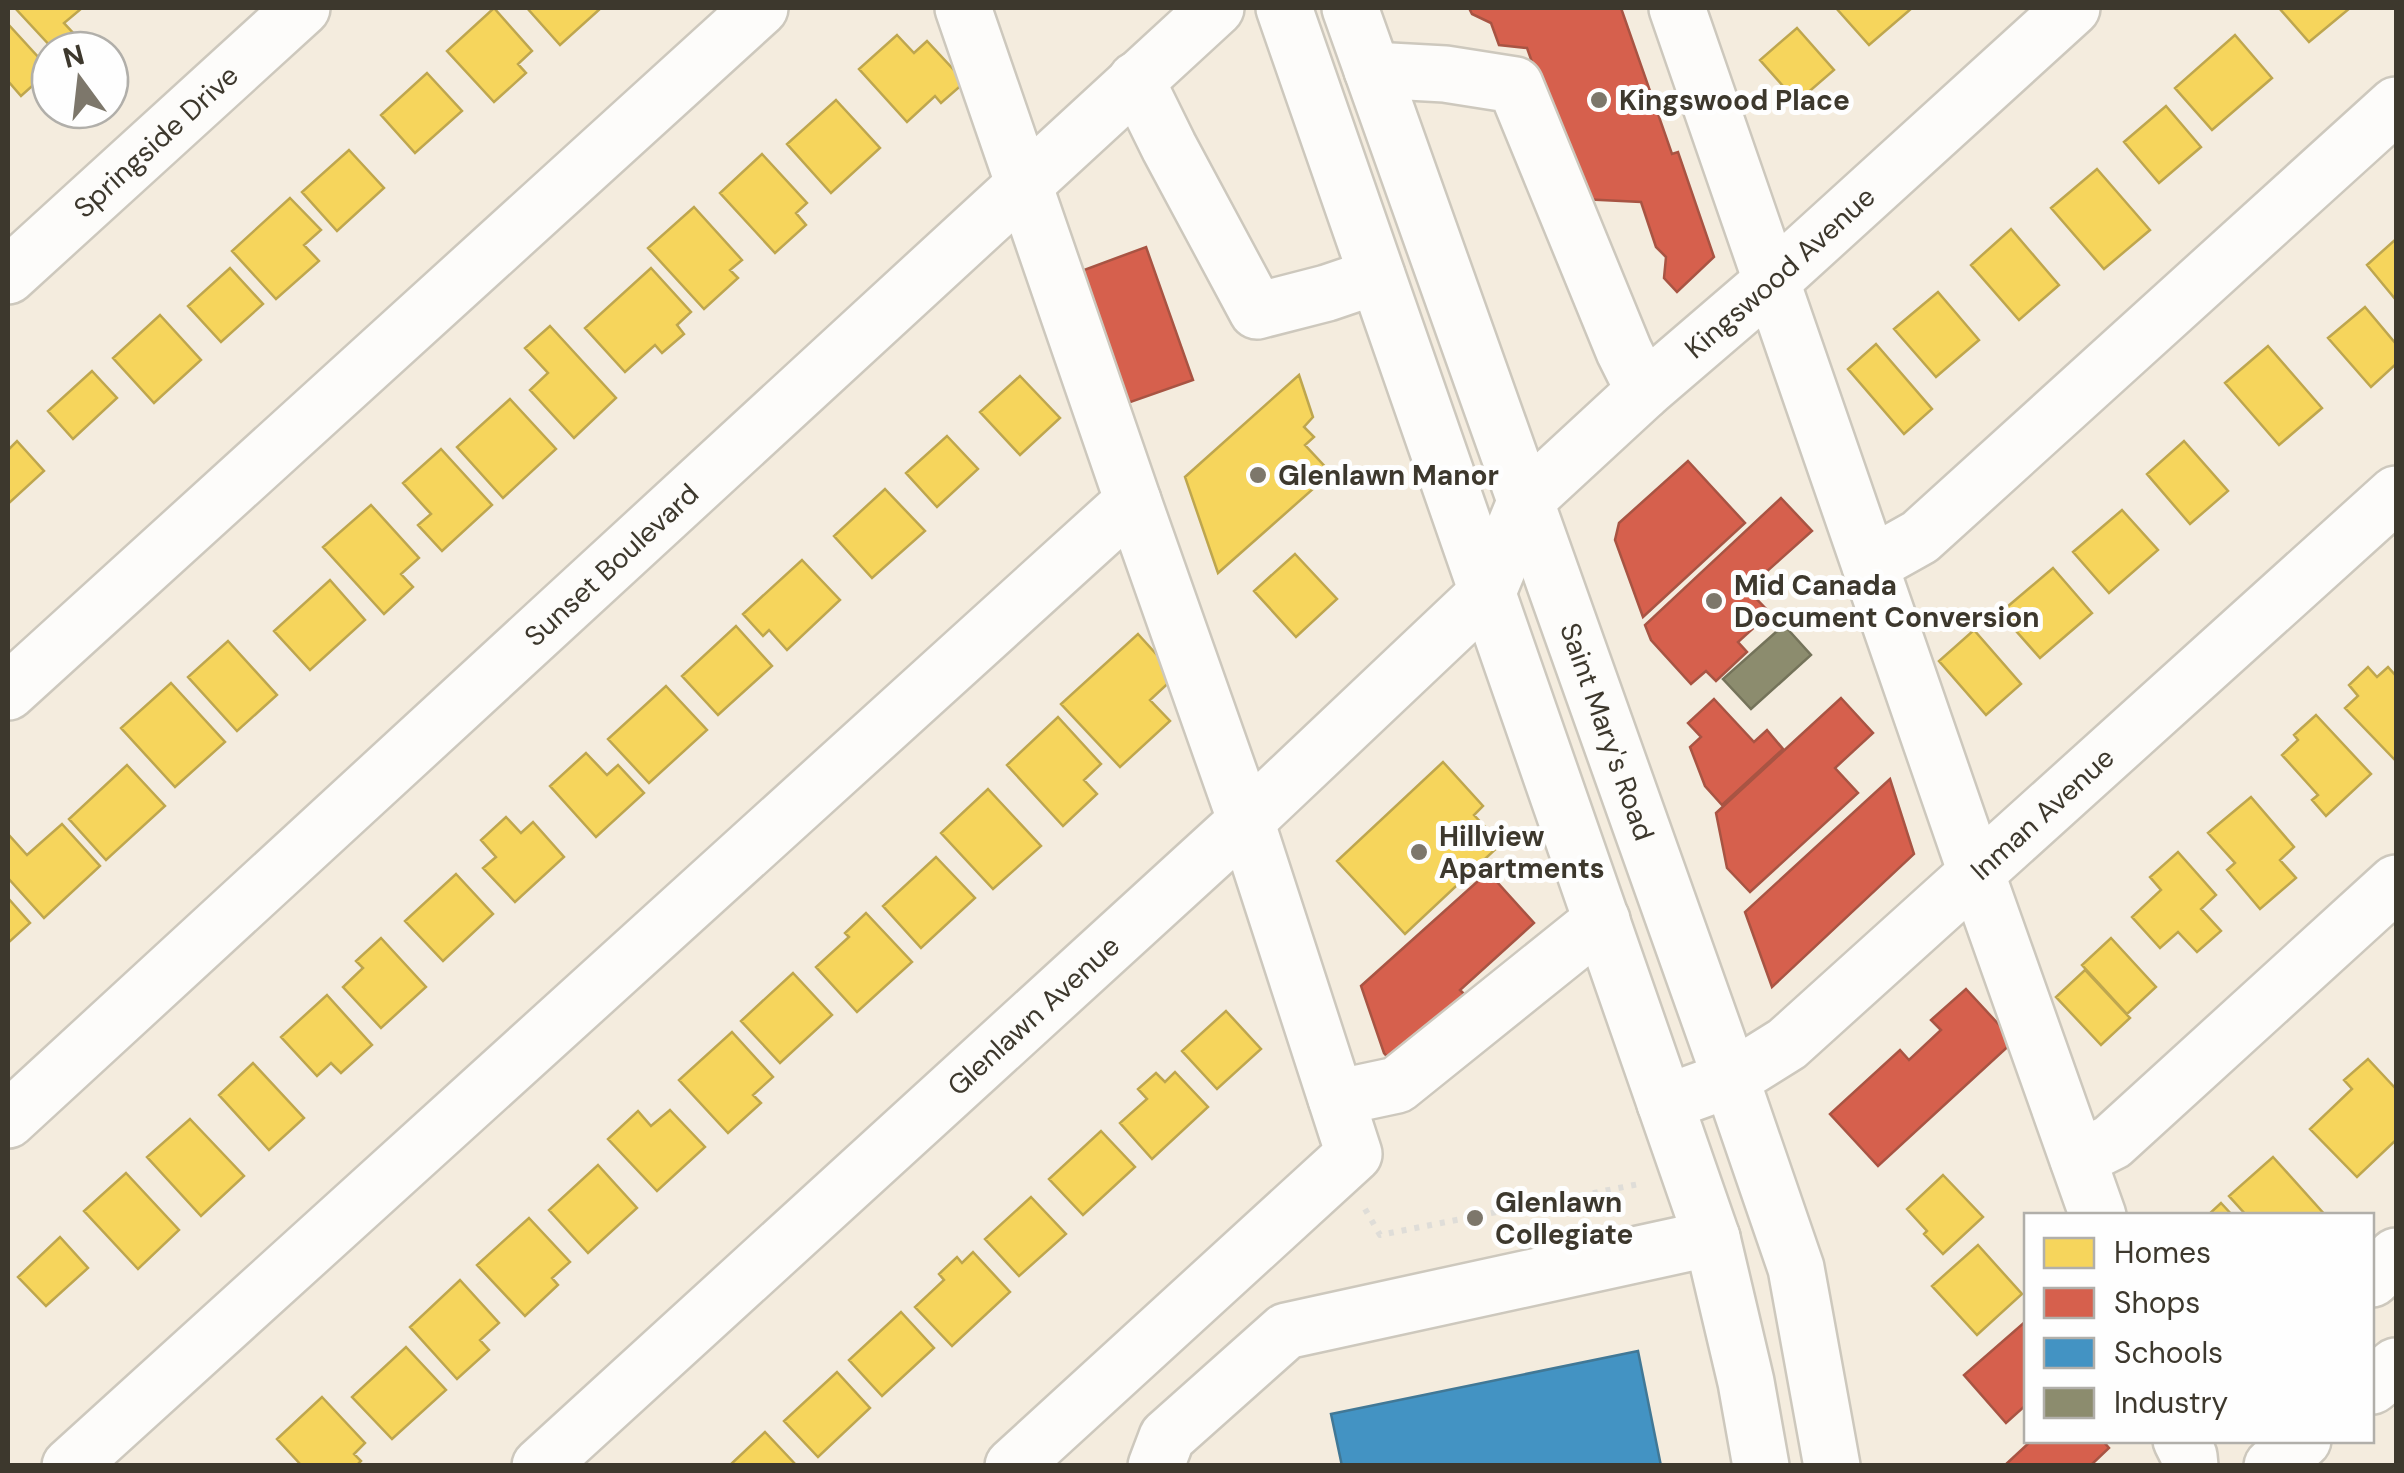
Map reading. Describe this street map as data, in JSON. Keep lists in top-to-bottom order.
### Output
{
  "streets": {
    "street": [
      "Springside Drive",
      "Kingswood Avenue",
      "Sunset Boulevard",
      "Saint Mary's Road",
      "Inman Avenue",
      "Glenlawn Avenue"
    ]
  },
  "crossings": [
    ["Kingswood Avenue", "Saint Mary's Road"],
    ["Kingswood Avenue", "Glenlawn Avenue"],
    ["Saint Mary's Road", "Inman Avenue"]
  ],
  "places": [
    "Kingswood Place",
    "Glenlawn Manor",
    "Mid Canada Document Conversion",
    "Hillview Apartments",
    "Glenlawn Collegiate"
  ],
  "legend": [
    "Homes",
    "Shops",
    "Schools",
    "Industry"
  ],
  "north": "top"
}
